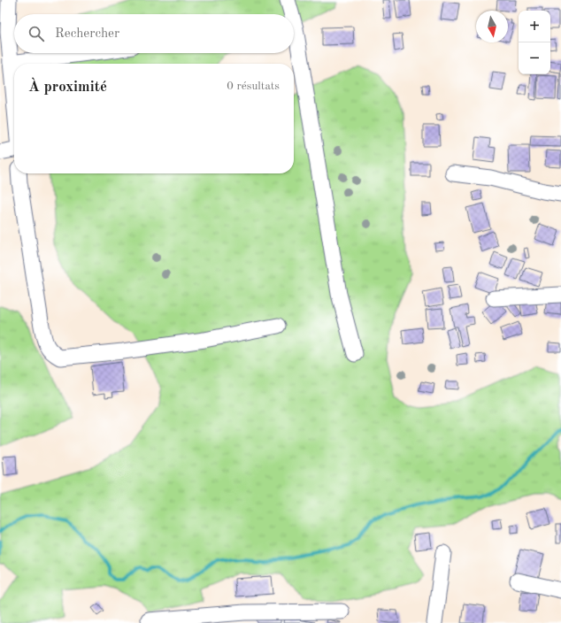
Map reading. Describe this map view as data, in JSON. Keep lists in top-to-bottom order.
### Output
{
  "north": "bottom",
  "page": {
    "map_buttons": ["+", "−"],
    "search": "Rechercher",
    "heading": ["À proximité", "0 résultats"]
  }
}
